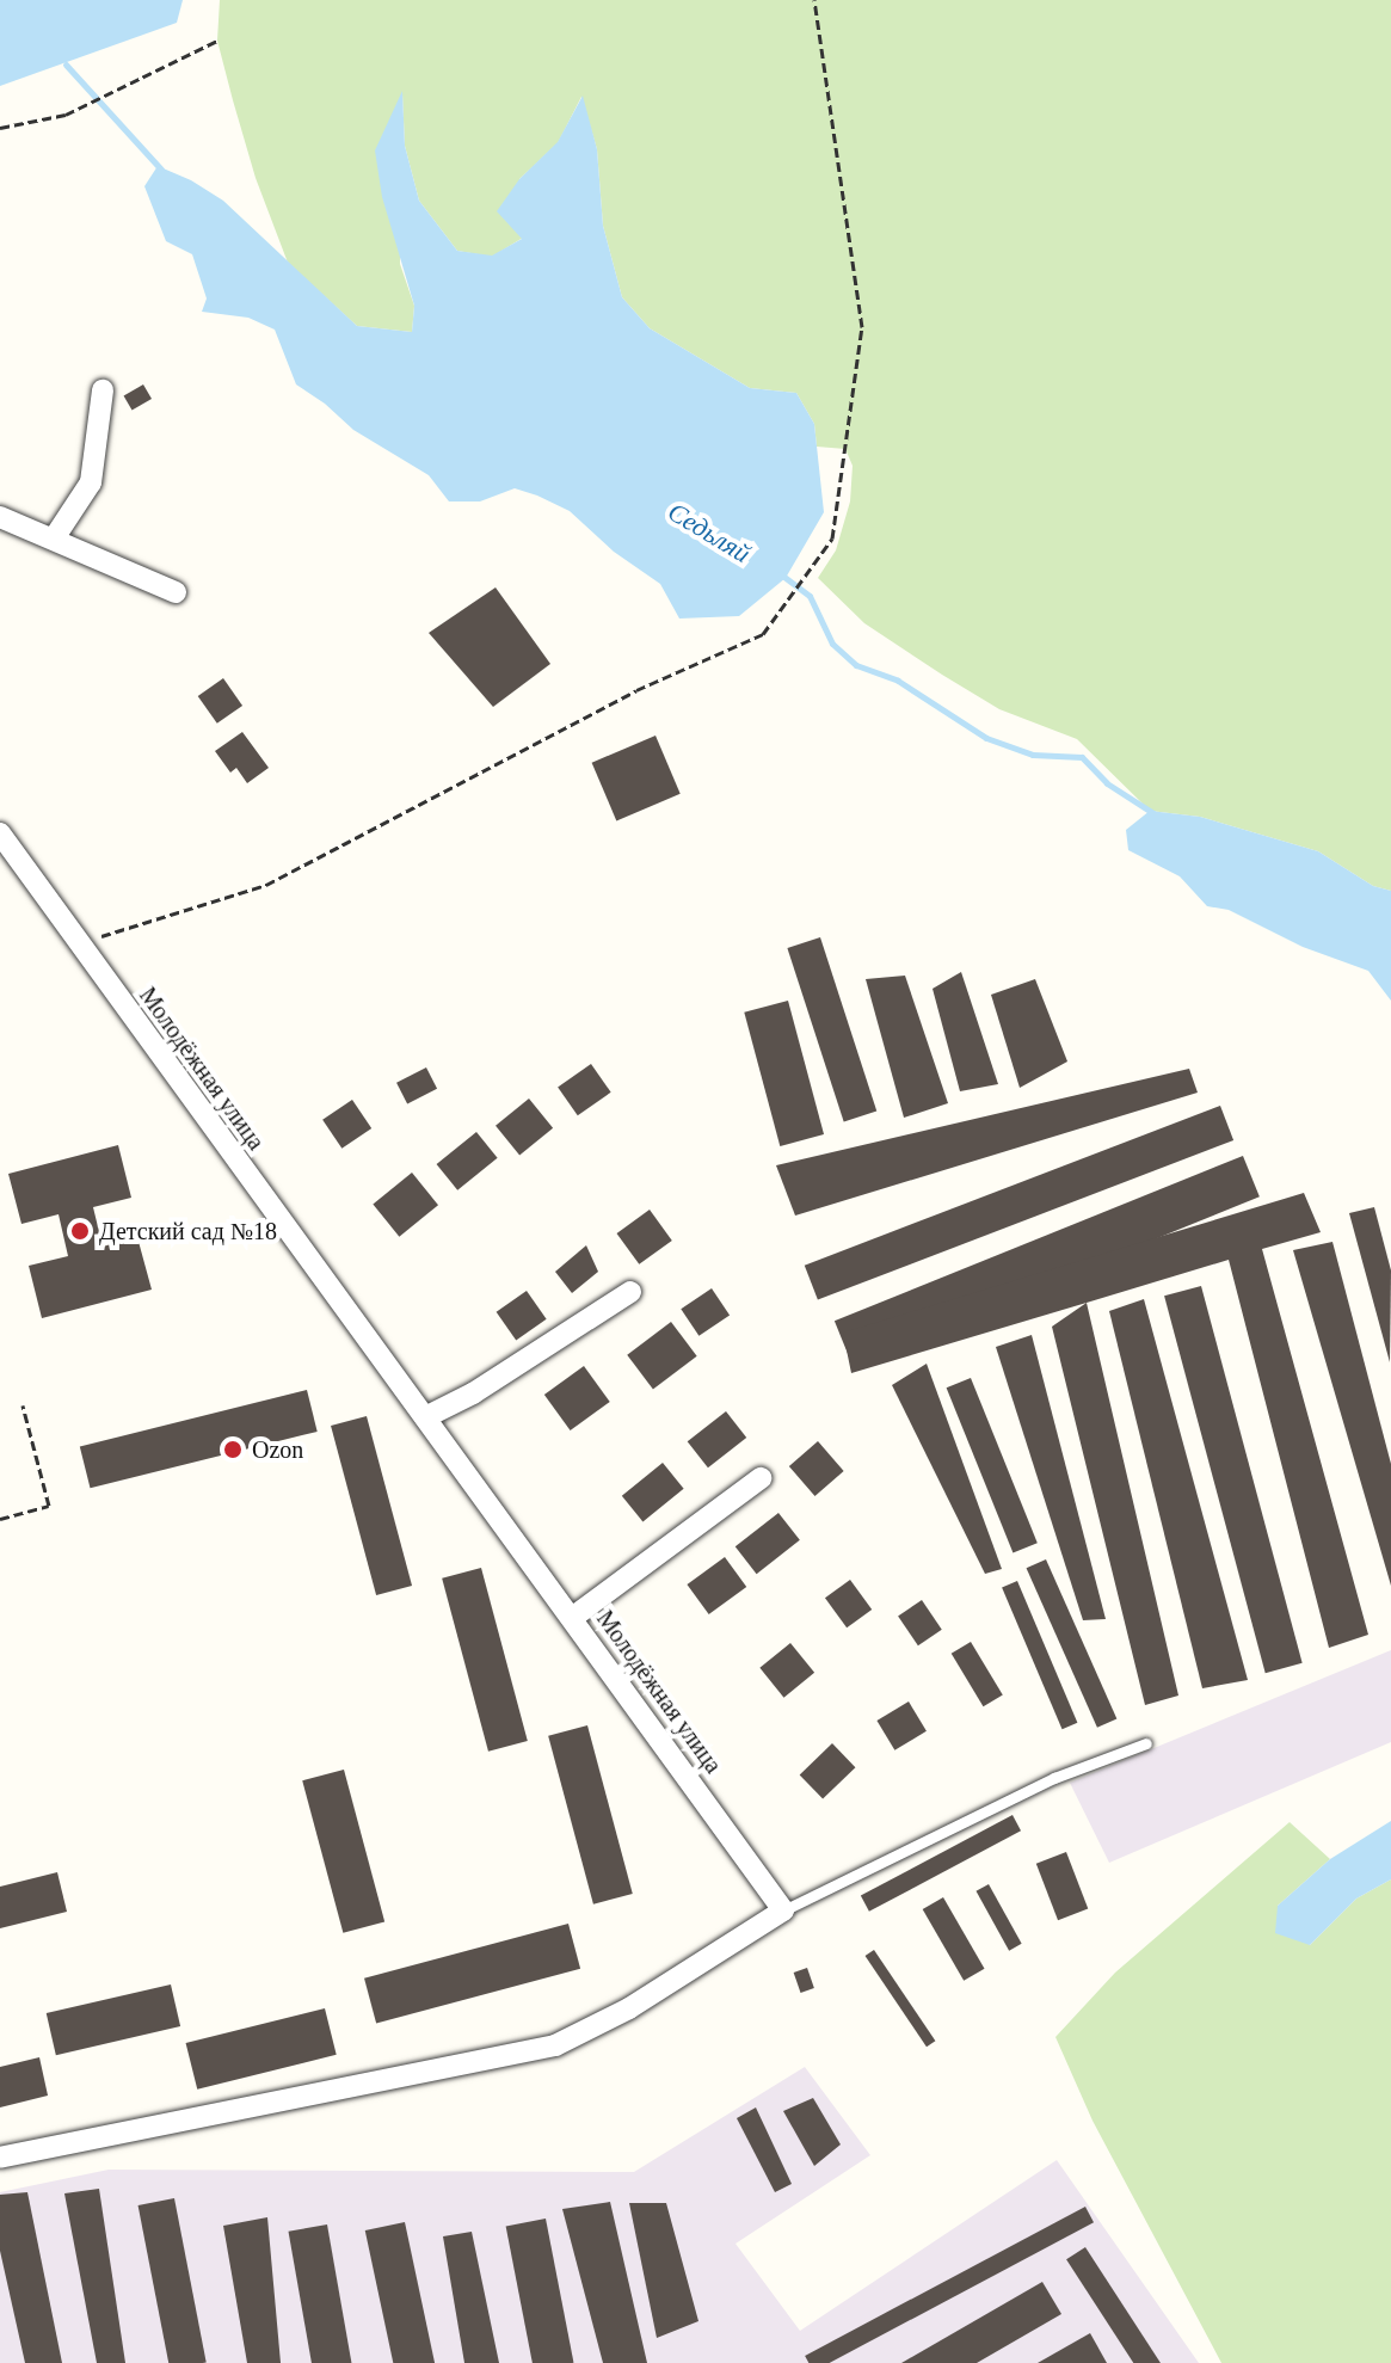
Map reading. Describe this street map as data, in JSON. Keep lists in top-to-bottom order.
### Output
{
  "streets": {
    "street": ["Молодёжная улица"]
  },
  "water": ["Седьляй"],
  "places": ["Детский сад №18", "Ozon"]
}
